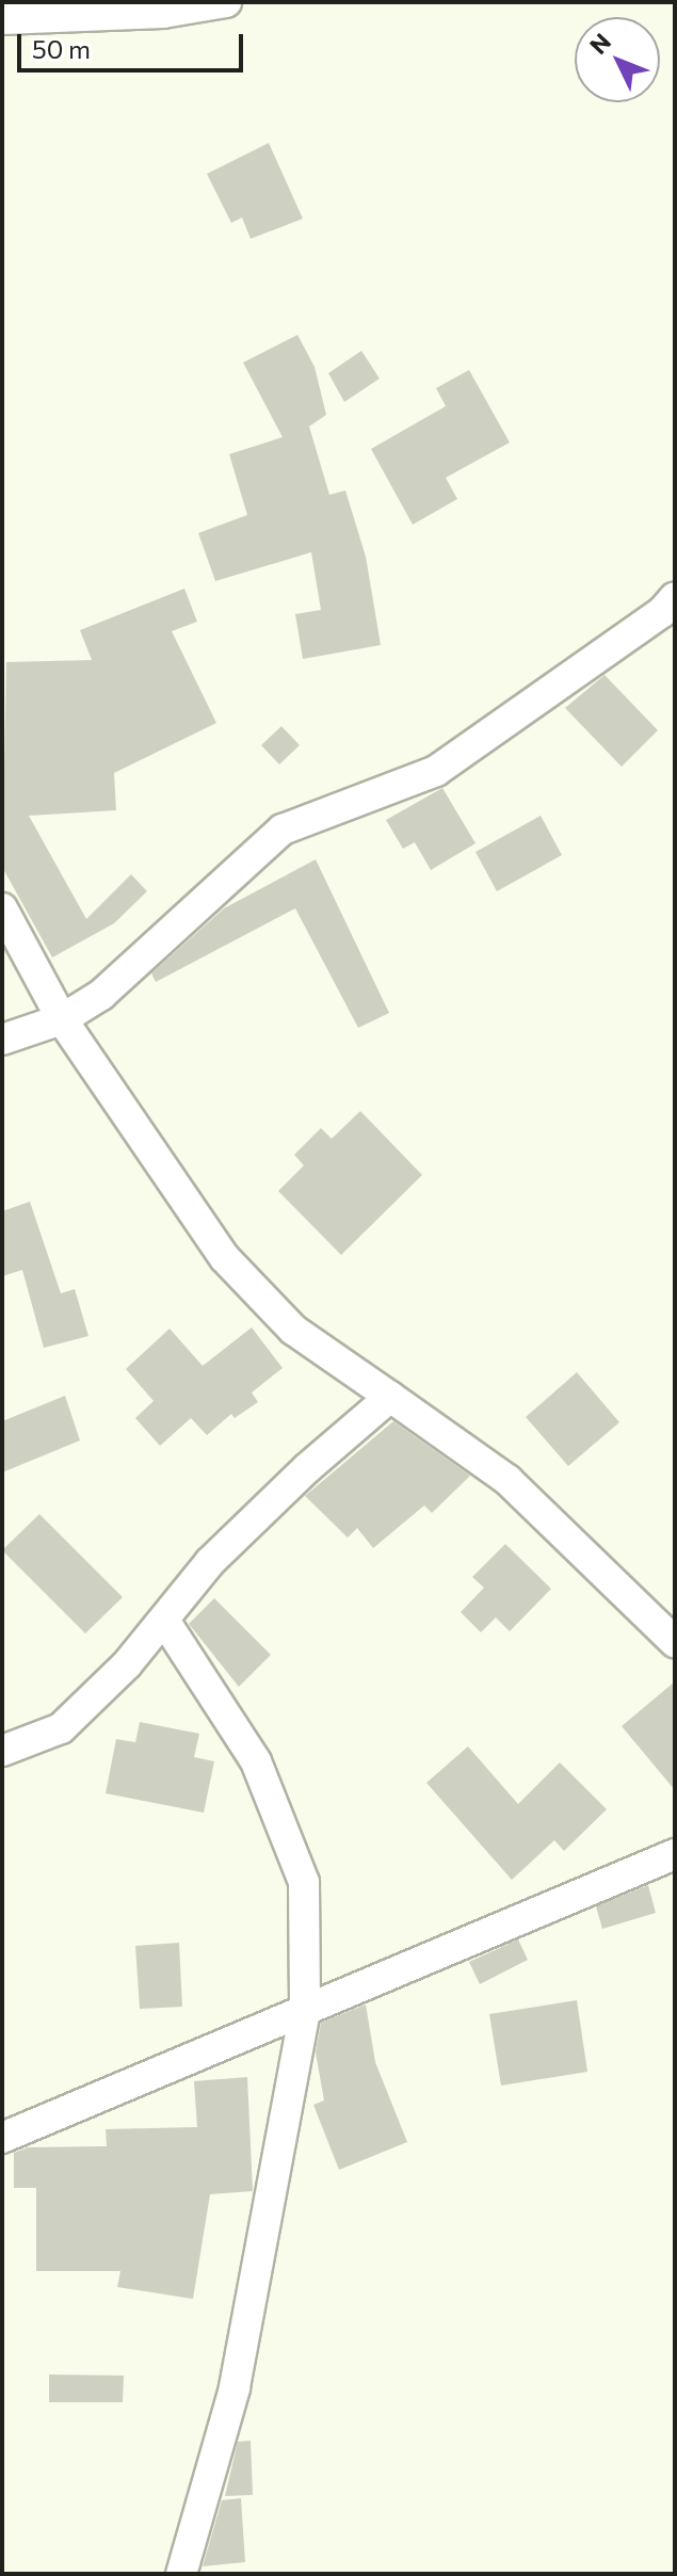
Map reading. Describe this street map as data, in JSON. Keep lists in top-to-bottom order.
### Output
{
  "scale_bar": "50 m",
  "north": "top left"
}
